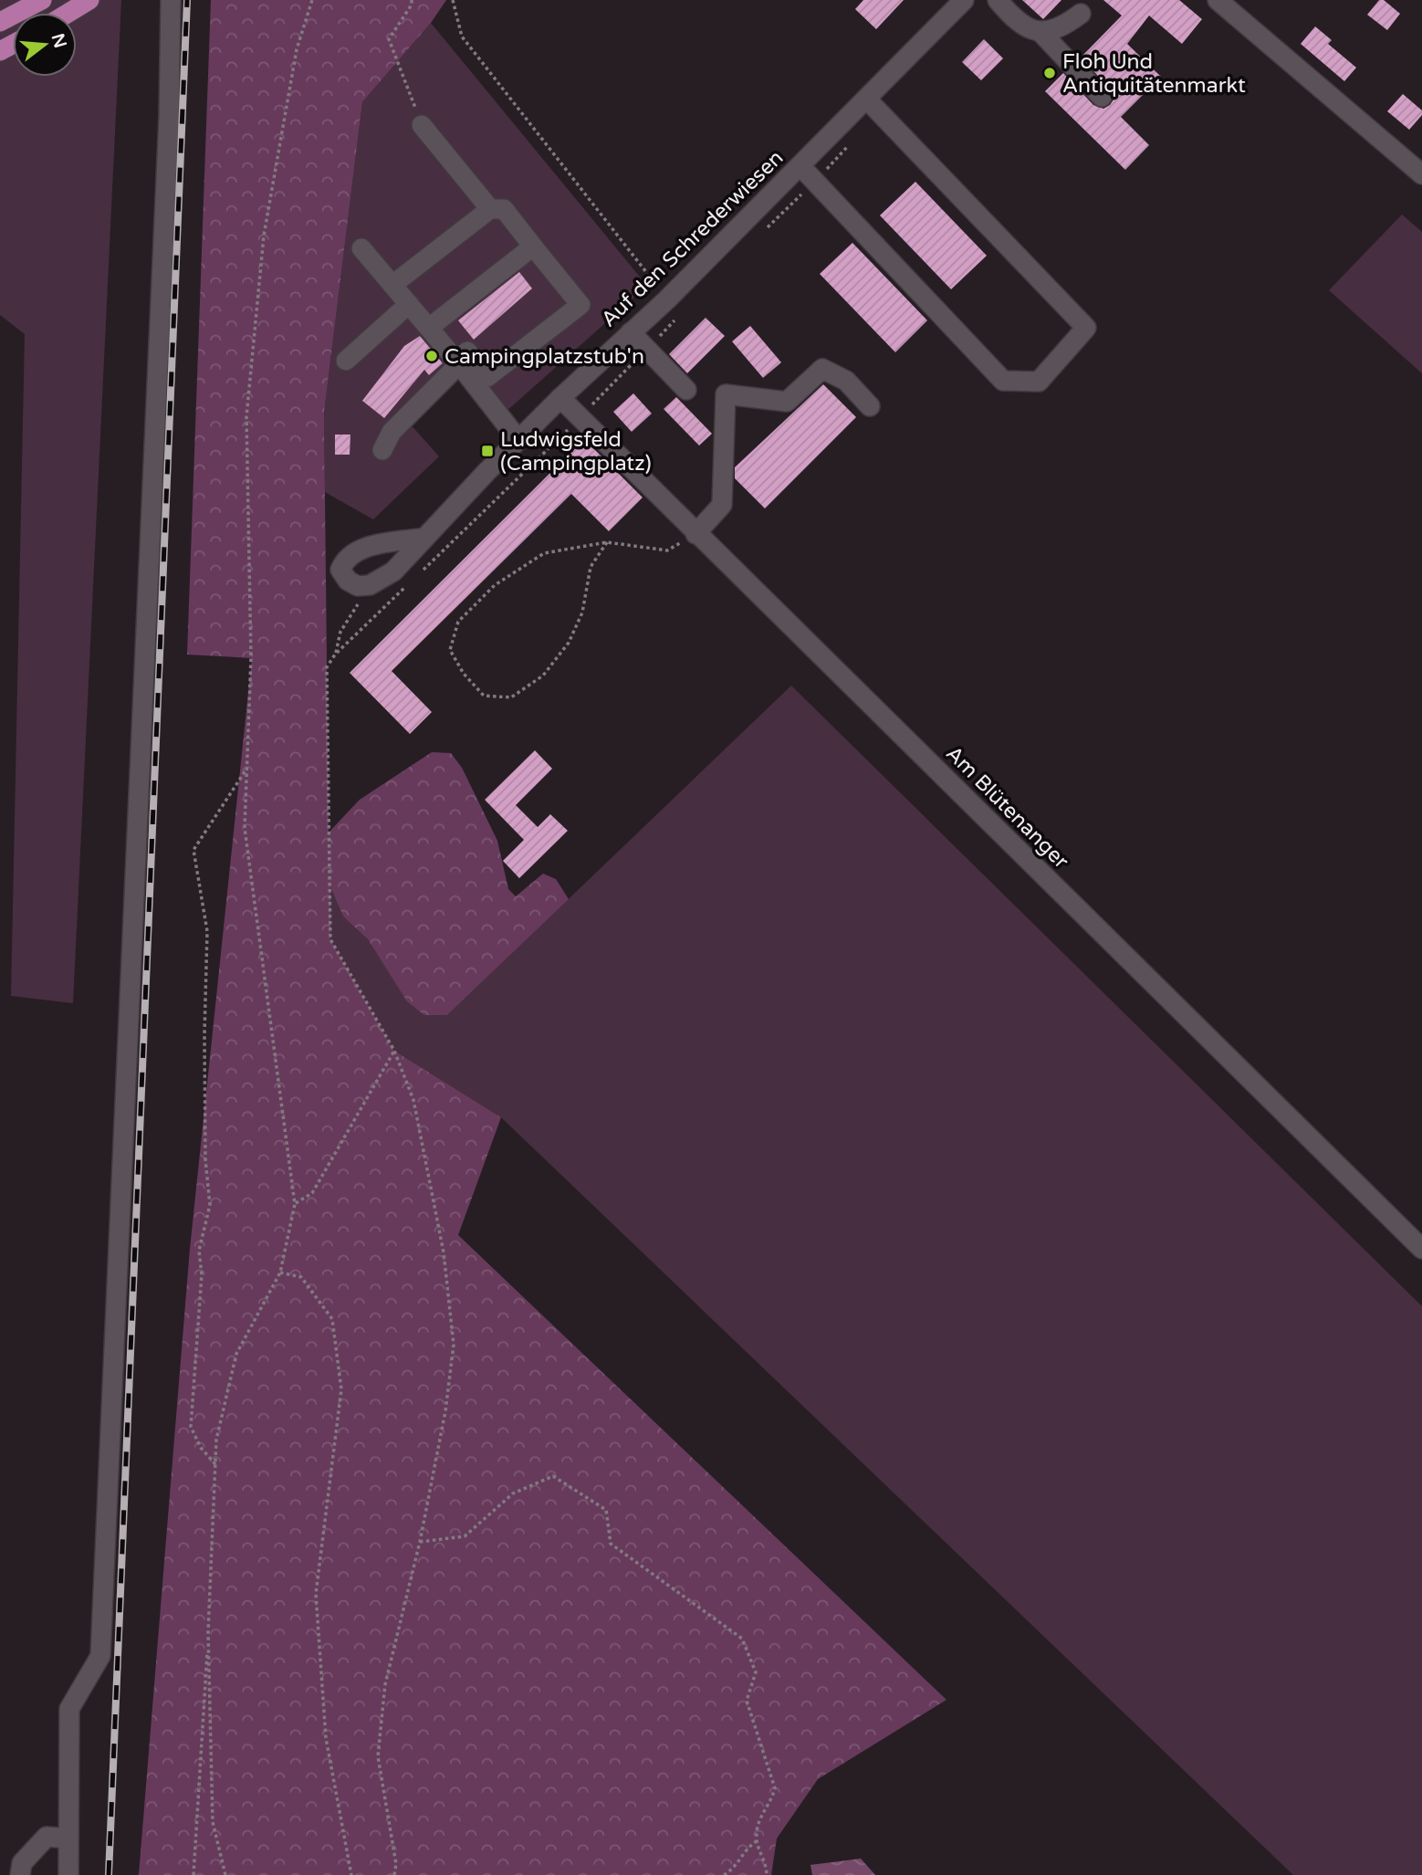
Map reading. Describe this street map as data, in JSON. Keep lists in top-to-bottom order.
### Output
{
  "streets": {
    "street": ["Auf den Schrederwiesen", "Am Blütenanger"]
  },
  "crossings": [
    ["Auf den Schrederwiesen", "Am Blütenanger"]
  ],
  "places": {
    "other": ["Floh Und Antiquitätenmarkt", "Campingplatzstub'n"],
    "transit": ["Ludwigsfeld (Campingplatz)"]
  },
  "north": "right"
}
